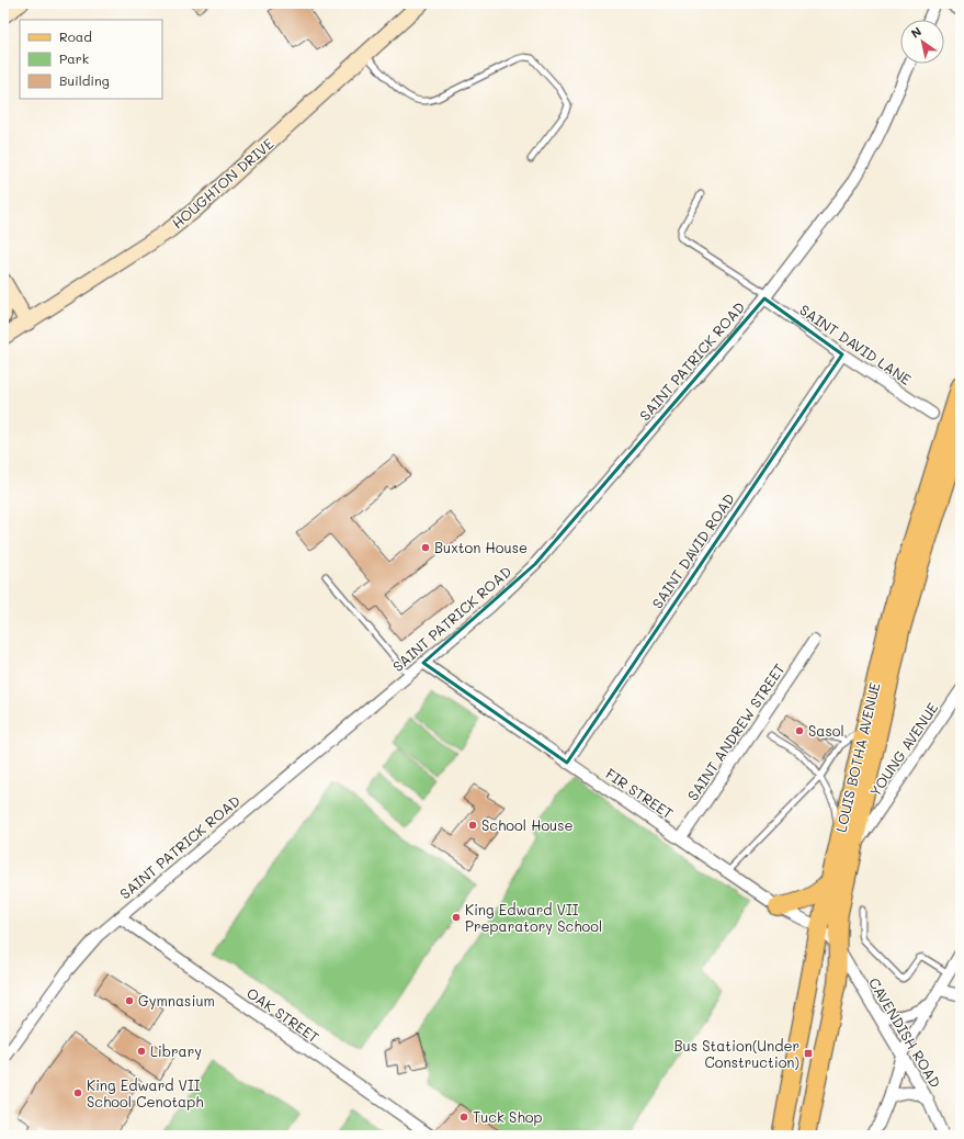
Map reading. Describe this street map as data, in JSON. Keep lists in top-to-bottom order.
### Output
{
  "streets": {
    "main road": ["LOUIS BOTHA AVENUE"],
    "street": [
      "HOUGHTON DRIVE",
      "SAINT DAVID LANE",
      "SAINT PATRICK ROAD",
      "SAINT DAVID ROAD",
      "SAINT ANDREW STREET",
      "YOUNG AVENUE",
      "FIR STREET",
      "OAK STREET",
      "CAVENDISH ROAD"
    ]
  },
  "crossings": [
    ["SAINT DAVID LANE", "SAINT PATRICK ROAD"],
    ["SAINT DAVID LANE", "SAINT DAVID ROAD"],
    ["SAINT PATRICK ROAD", "FIR STREET"],
    ["SAINT PATRICK ROAD", "OAK STREET"],
    ["SAINT DAVID ROAD", "FIR STREET"],
    ["SAINT ANDREW STREET", "FIR STREET"],
    ["YOUNG AVENUE", "LOUIS BOTHA AVENUE"],
    ["LOUIS BOTHA AVENUE", "FIR STREET"],
    ["LOUIS BOTHA AVENUE", "CAVENDISH ROAD"],
    ["FIR STREET", "CAVENDISH ROAD"]
  ],
  "places": {
    "other": [
      "Buxton House",
      "Sasol",
      "School House",
      "King Edward VII Preparatory School",
      "Gymnasium",
      "Library",
      "King Edward VII School Cenotaph",
      "Tuck Shop"
    ],
    "transit": ["Bus Station(Under Construction)"]
  },
  "legend": ["Road", "Park", "Building"],
  "north": "top left"
}
